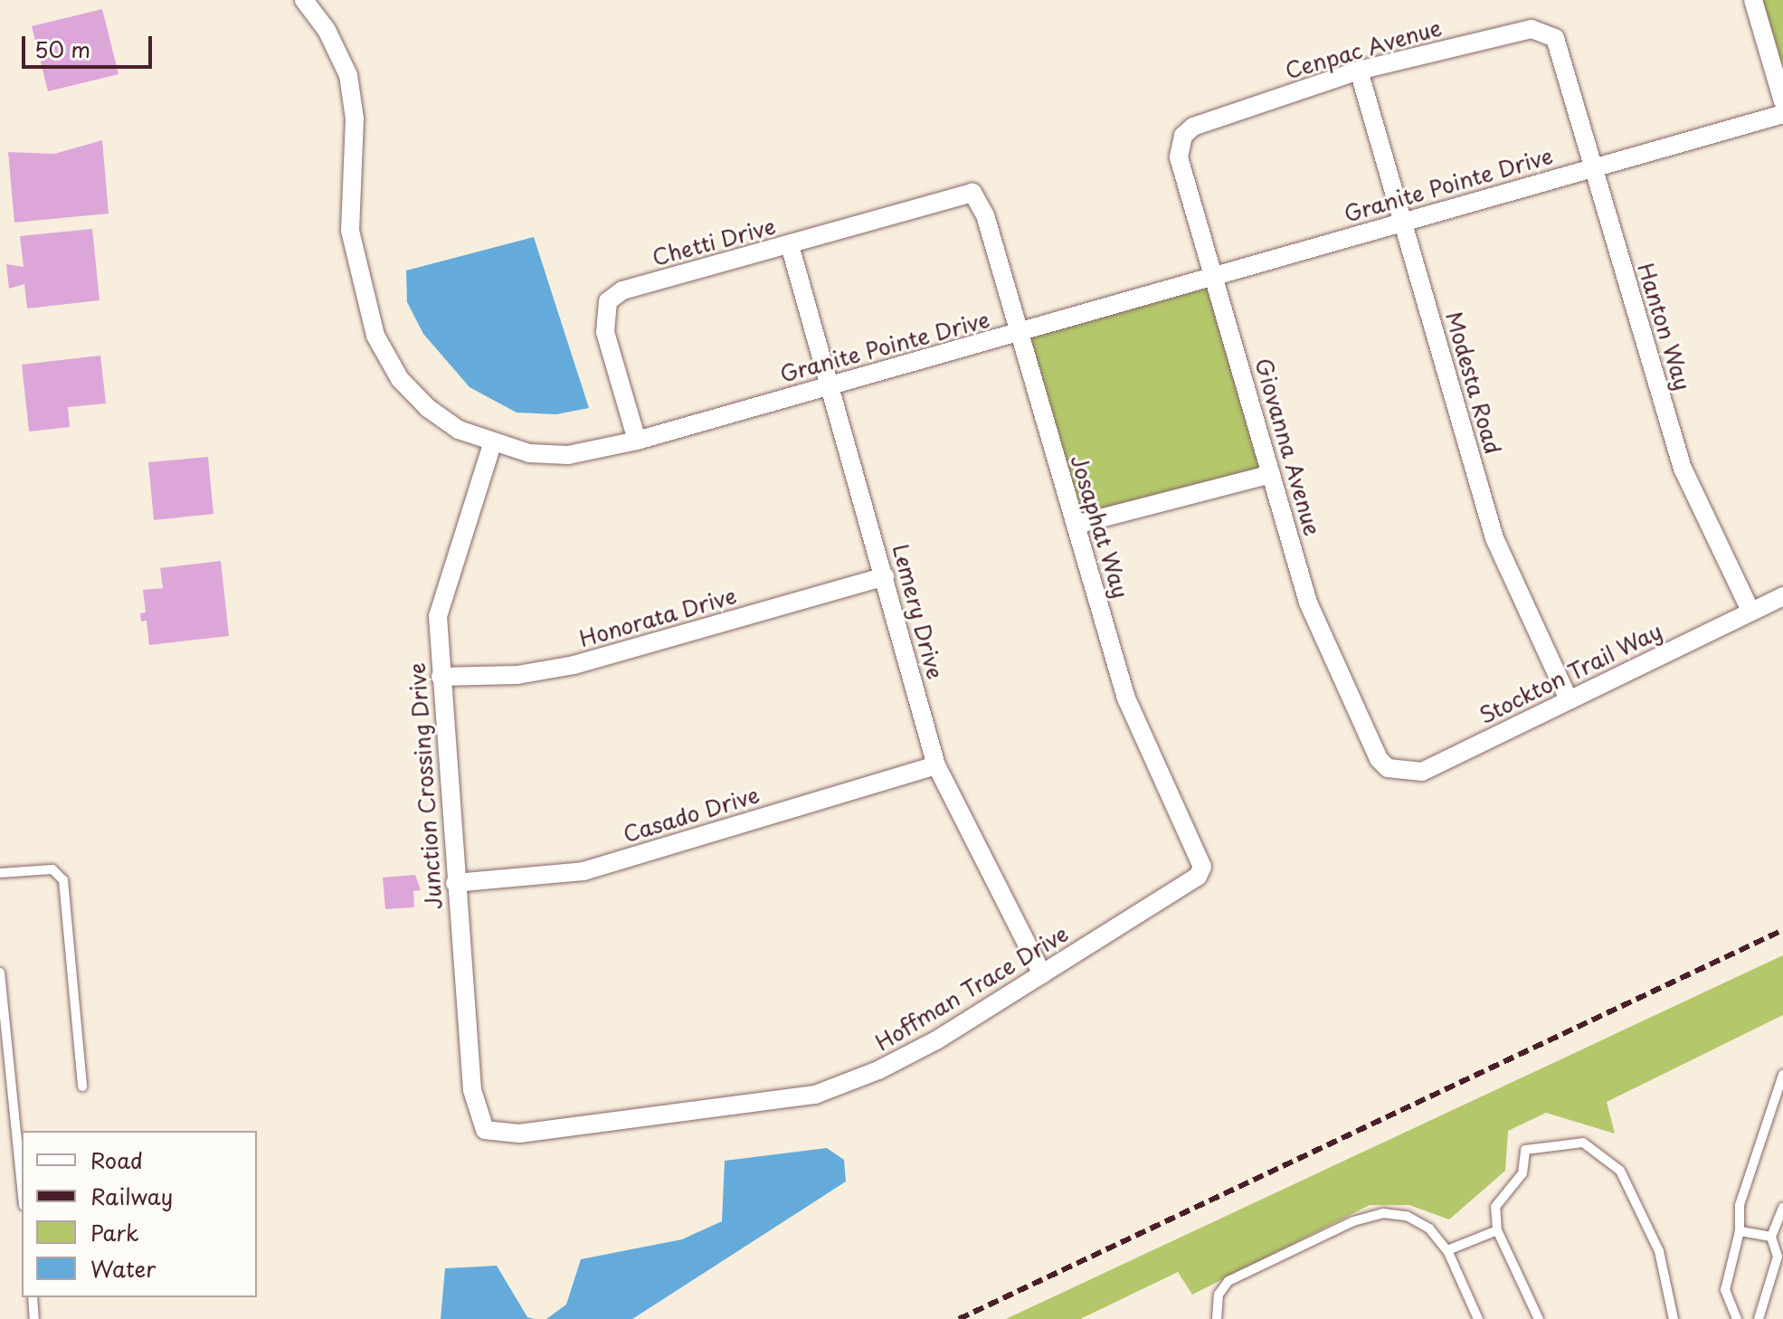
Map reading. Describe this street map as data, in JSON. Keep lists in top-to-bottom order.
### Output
{
  "streets": {
    "street": [
      "Cenpac Avenue",
      "Granite Pointe Drive",
      "Chetti Drive",
      "Hanton Way",
      "Modesta Road",
      "Giovanna Avenue",
      "Josaphat Way",
      "Lemery Drive",
      "Honorata Drive",
      "Stockton Trail Way",
      "Junction Crossing Drive",
      "Casado Drive",
      "Hoffman Trace Drive"
    ]
  },
  "crossings": [
    ["Cenpac Avenue", "Hanton Way"],
    ["Cenpac Avenue", "Modesta Road"],
    ["Cenpac Avenue", "Giovanna Avenue"],
    ["Granite Pointe Drive", "Chetti Drive"],
    ["Granite Pointe Drive", "Hanton Way"],
    ["Granite Pointe Drive", "Modesta Road"],
    ["Granite Pointe Drive", "Giovanna Avenue"],
    ["Granite Pointe Drive", "Josaphat Way"],
    ["Granite Pointe Drive", "Lemery Drive"],
    ["Granite Pointe Drive", "Junction Crossing Drive"],
    ["Chetti Drive", "Josaphat Way"],
    ["Chetti Drive", "Lemery Drive"],
    ["Hanton Way", "Stockton Trail Way"],
    ["Modesta Road", "Stockton Trail Way"],
    ["Giovanna Avenue", "Stockton Trail Way"],
    ["Josaphat Way", "Hoffman Trace Drive"],
    ["Lemery Drive", "Honorata Drive"],
    ["Lemery Drive", "Casado Drive"],
    ["Lemery Drive", "Hoffman Trace Drive"],
    ["Honorata Drive", "Junction Crossing Drive"],
    ["Junction Crossing Drive", "Casado Drive"],
    ["Junction Crossing Drive", "Hoffman Trace Drive"]
  ],
  "legend": [
    "Road",
    "Railway",
    "Park",
    "Water"
  ],
  "scale_bar": "50 m"
}
